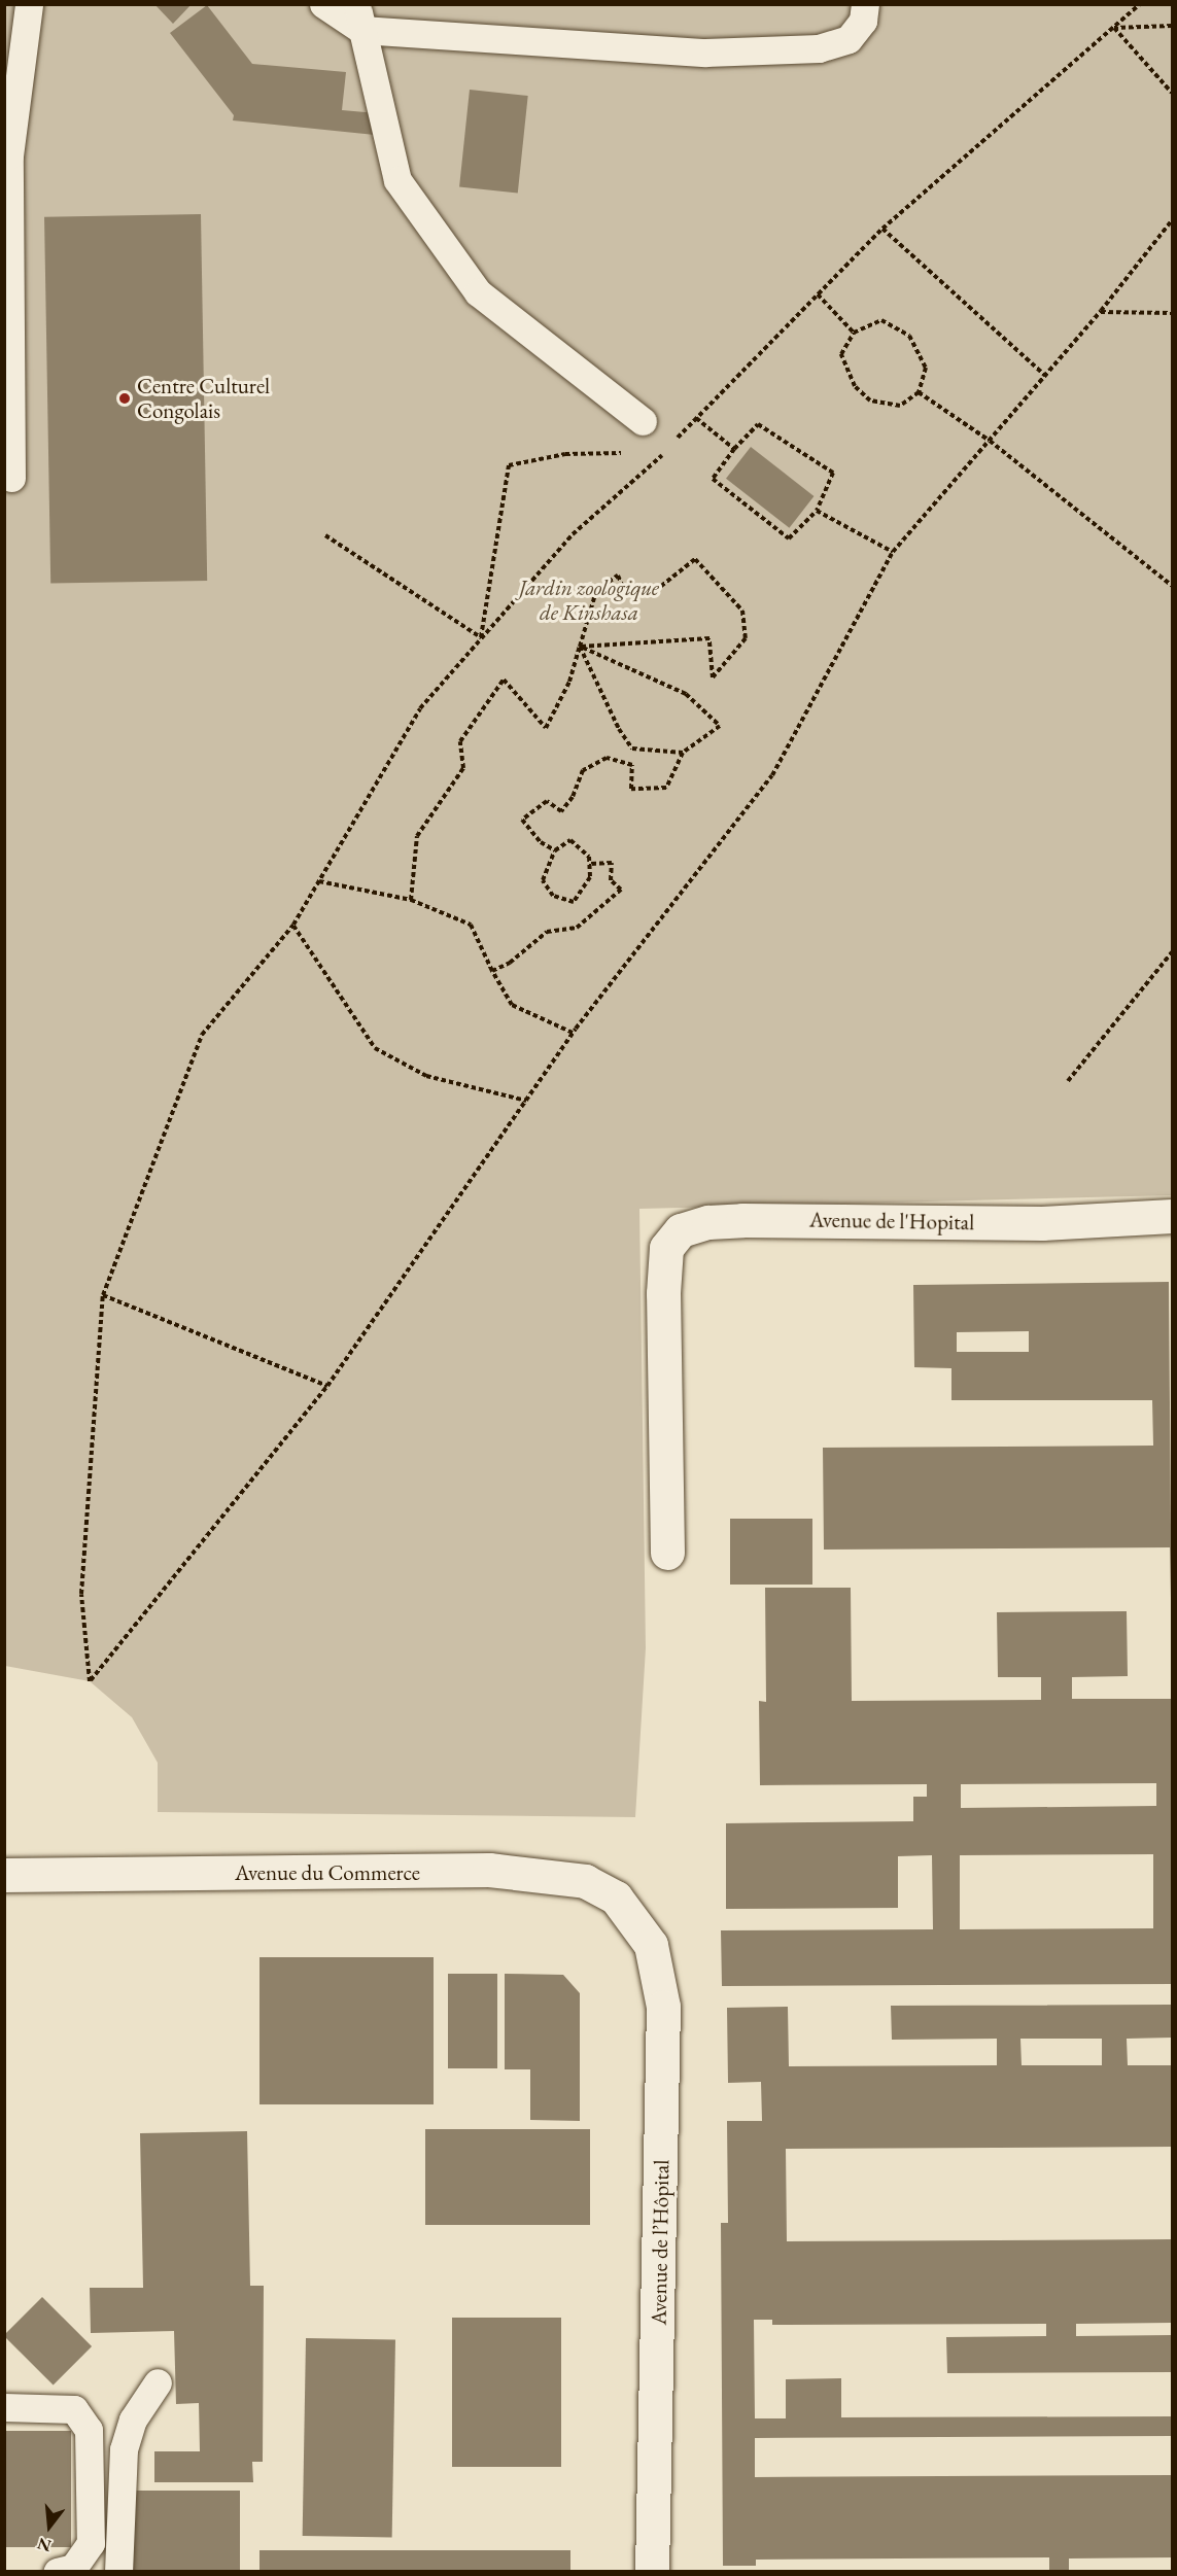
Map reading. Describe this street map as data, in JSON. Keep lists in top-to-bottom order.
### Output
{
  "streets": {
    "street": ["Avenue de l'Hopital", "Avenue du Commerce", "Avenue de l’Hôpital"]
  },
  "crossings": [
    ["Avenue du Commerce", "Avenue de l’Hôpital"]
  ],
  "parks": ["Jardin zoologique de Kinshasa"],
  "places": ["Centre Culturel Congolais"],
  "north": "bottom"
}
